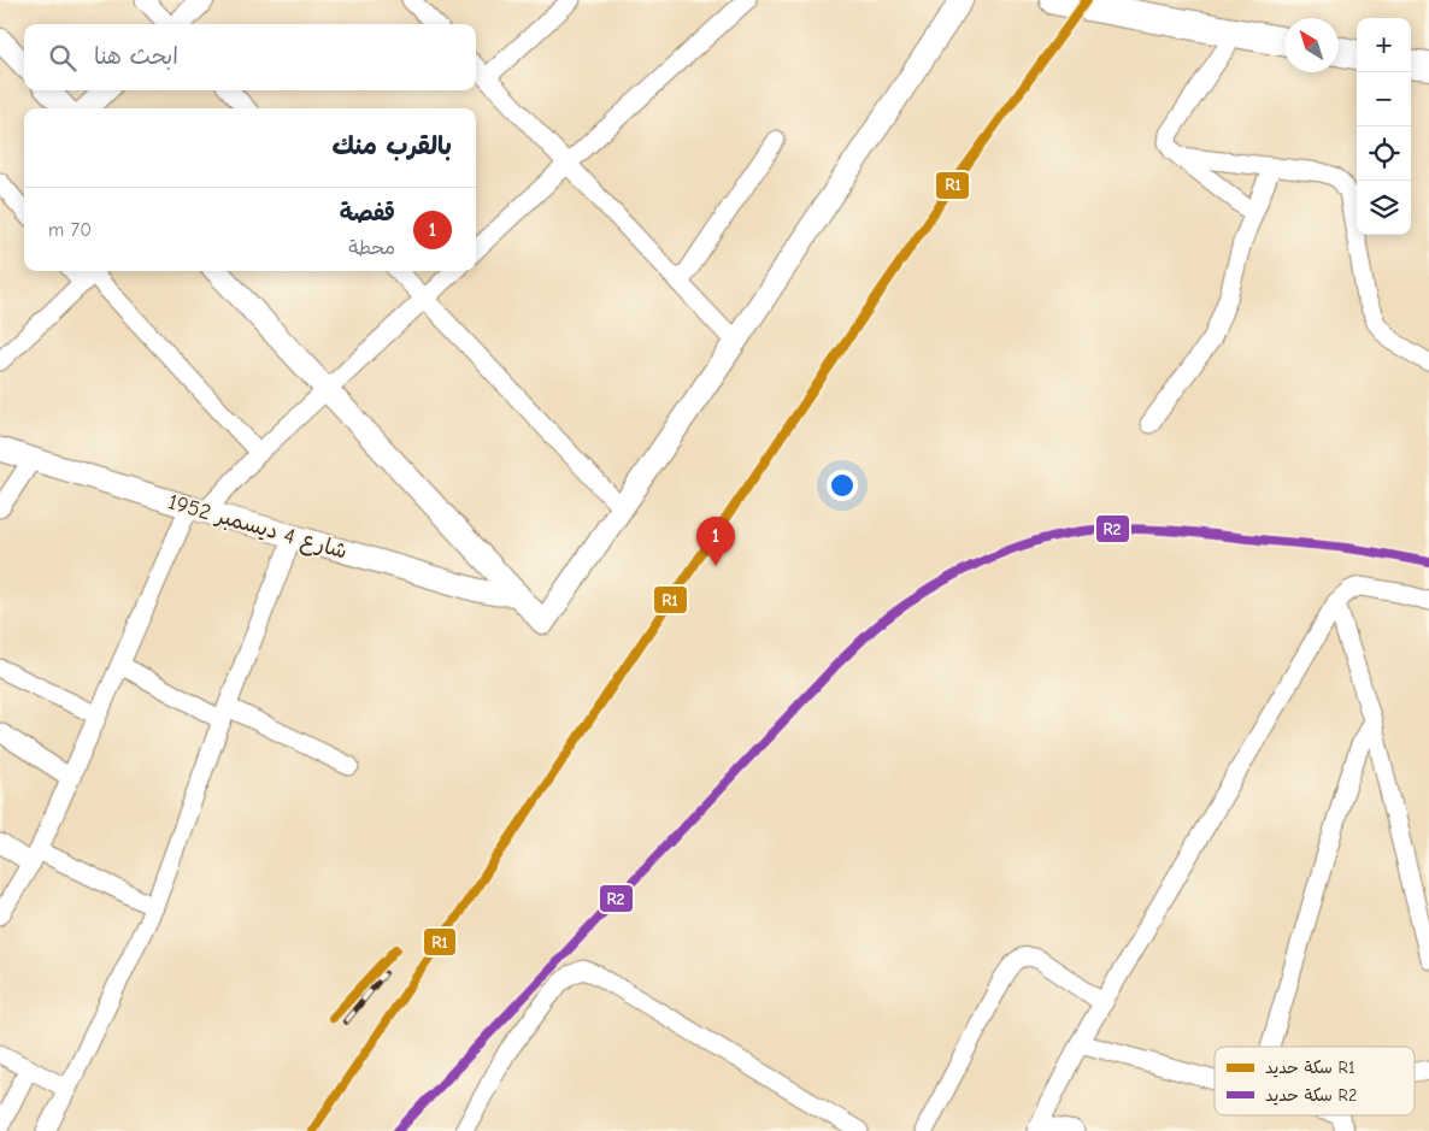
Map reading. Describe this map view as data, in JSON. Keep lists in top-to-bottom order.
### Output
{
  "streets": {
    "street": ["شارع 4 ديسمبر 1952"]
  },
  "lines": ["rail line R1", "rail line R2"],
  "legend": ["سكة حديد R1", "سكة حديد R2"],
  "north": "top left",
  "page": {
    "map_buttons": ["+", "−"],
    "search": "ابحث هنا",
    "heading": "بالقرب منك",
    "list": [
      {
        "mark": "1",
        "name": "قفصة",
        "note": "محطة",
        "value": "70 m"
      }
    ],
    "pins": "1"
  }
}
